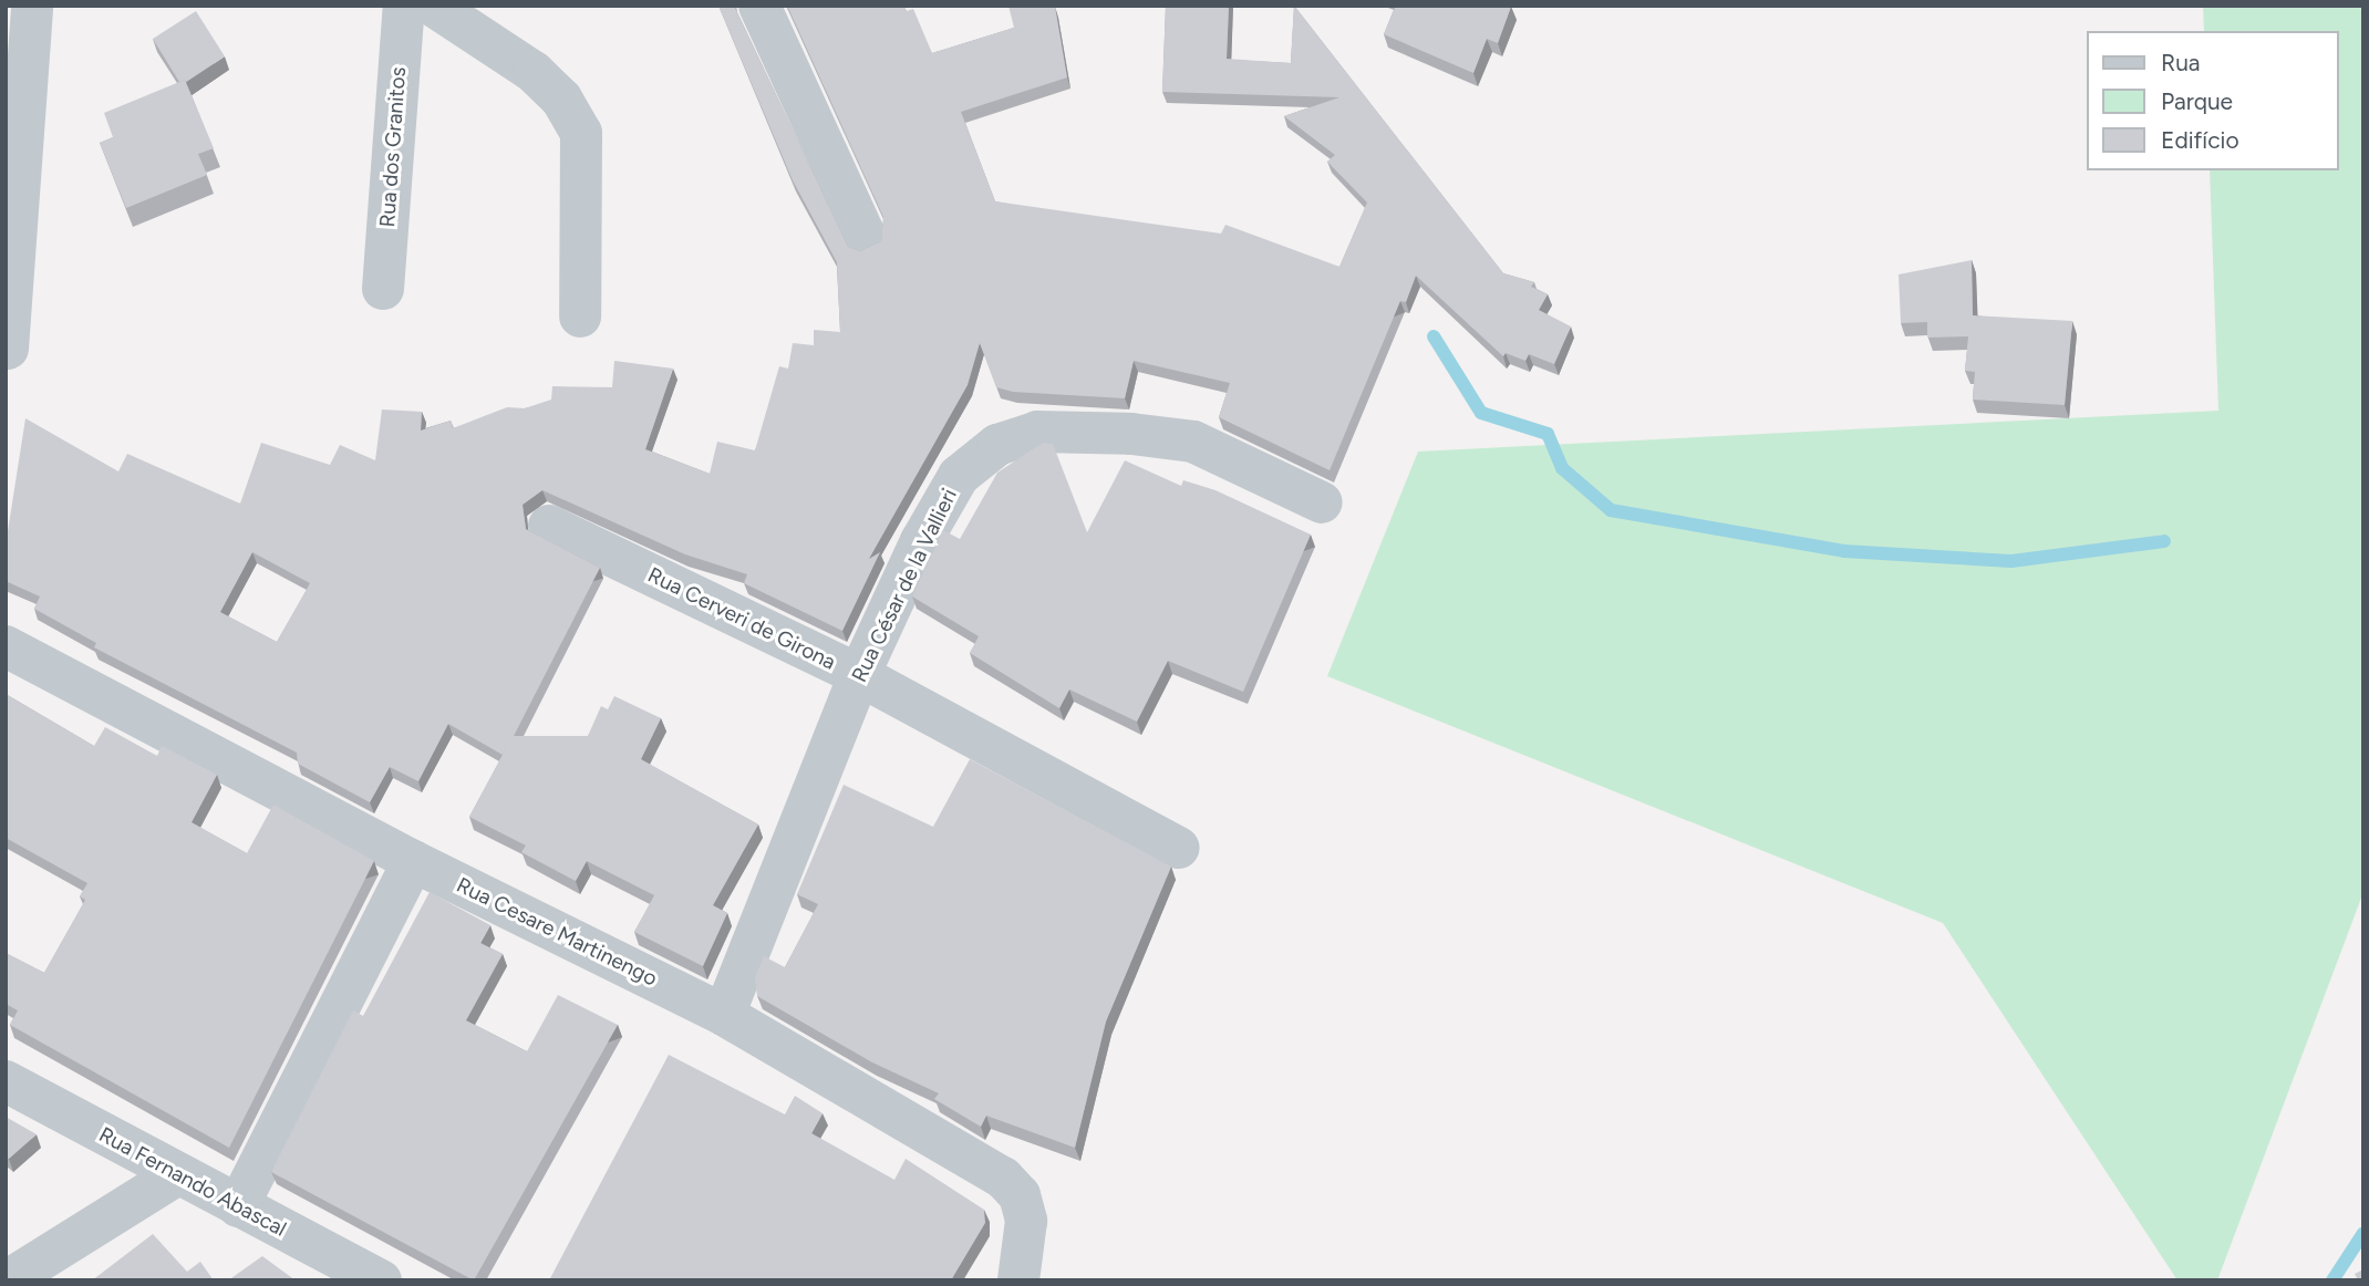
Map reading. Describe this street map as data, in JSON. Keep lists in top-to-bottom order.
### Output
{
  "streets": {
    "street": [
      "Rua dos Granitos",
      "Rua César de la Vallieri",
      "Rua Cerveri de Girona",
      "Rua Cesare Martinengo",
      "Rua Fernando Abascal"
    ]
  },
  "crossings": [
    ["Rua César de la Vallieri", "Rua Cerveri de Girona"],
    ["Rua César de la Vallieri", "Rua Cesare Martinengo"]
  ],
  "legend": ["Rua", "Parque", "Edifício"]
}
